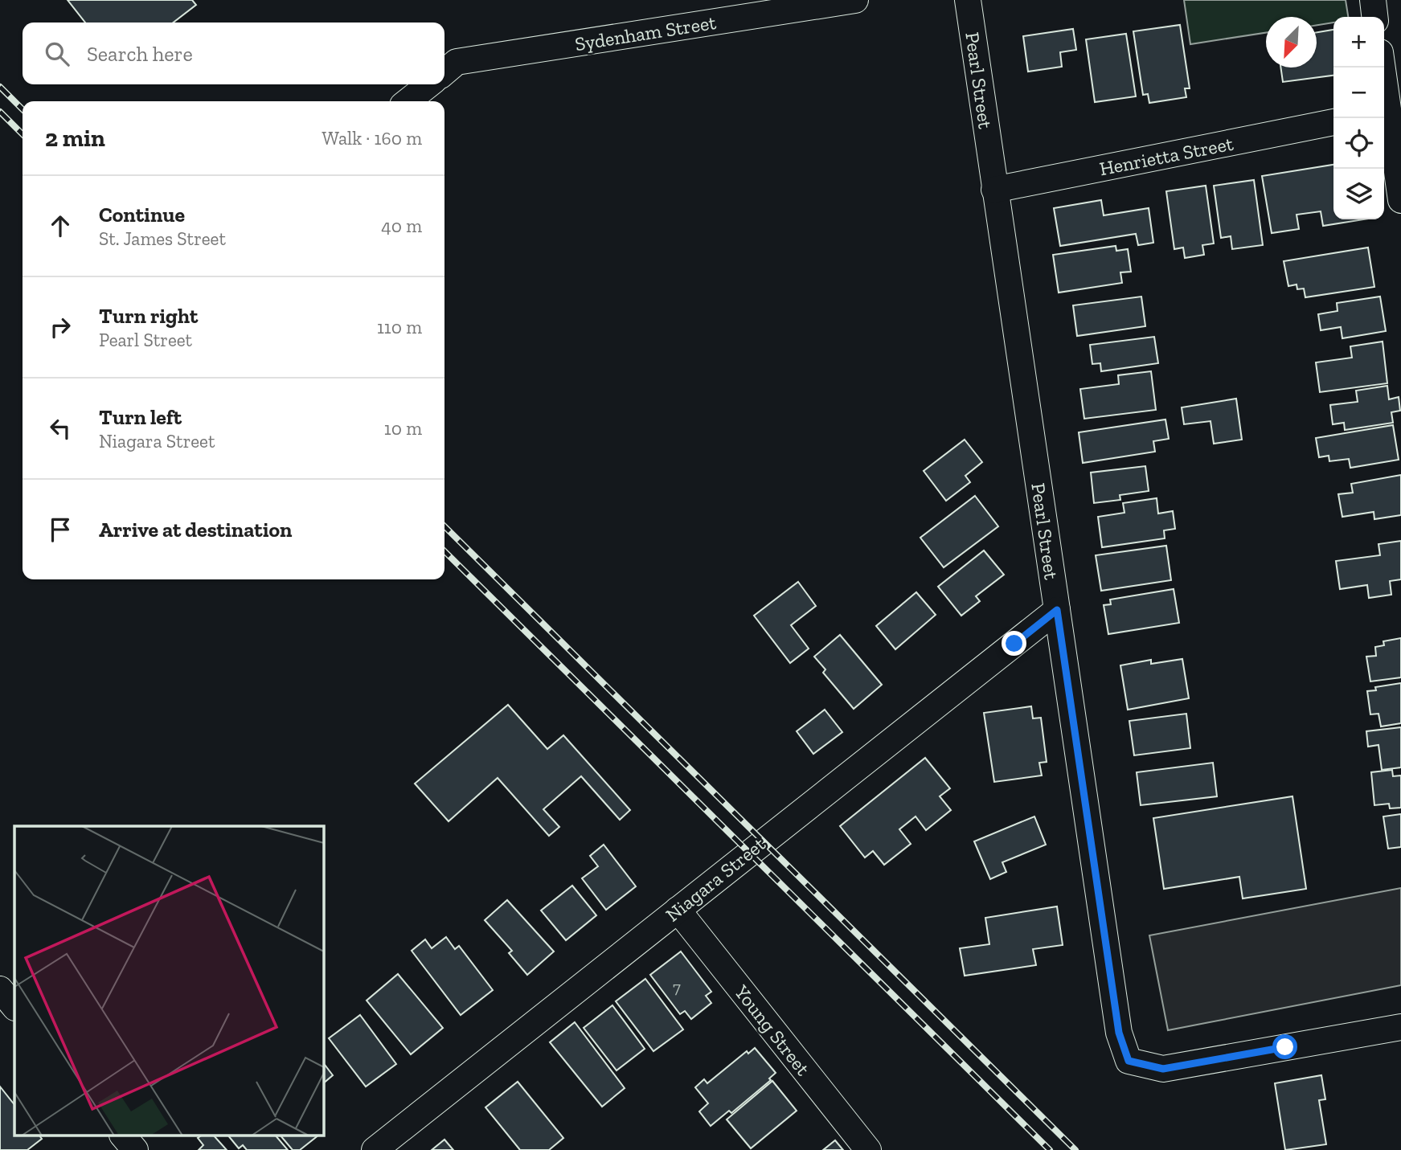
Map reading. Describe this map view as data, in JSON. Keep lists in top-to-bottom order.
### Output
{
  "streets": {
    "street": [
      "Sydenham Street",
      "Pearl Street",
      "Henrietta Street",
      "Niagara Street",
      "Young Street"
    ]
  },
  "crossings": [
    ["Pearl Street", "Henrietta Street"],
    ["Pearl Street", "Niagara Street"],
    ["Niagara Street", "Young Street"]
  ],
  "house_numbers": ["7"],
  "north": "bottom left",
  "page": {
    "map_buttons": ["+", "−"],
    "search": "Search here",
    "heading": ["2 min", "Walk · 160 m"],
    "list": [
      ["Continue", "St. James Street", "40 m"],
      ["Turn right", "Pearl Street", "110 m"],
      ["Turn left", "Niagara Street", "10 m"],
      "Arrive at destination"
    ]
  }
}
